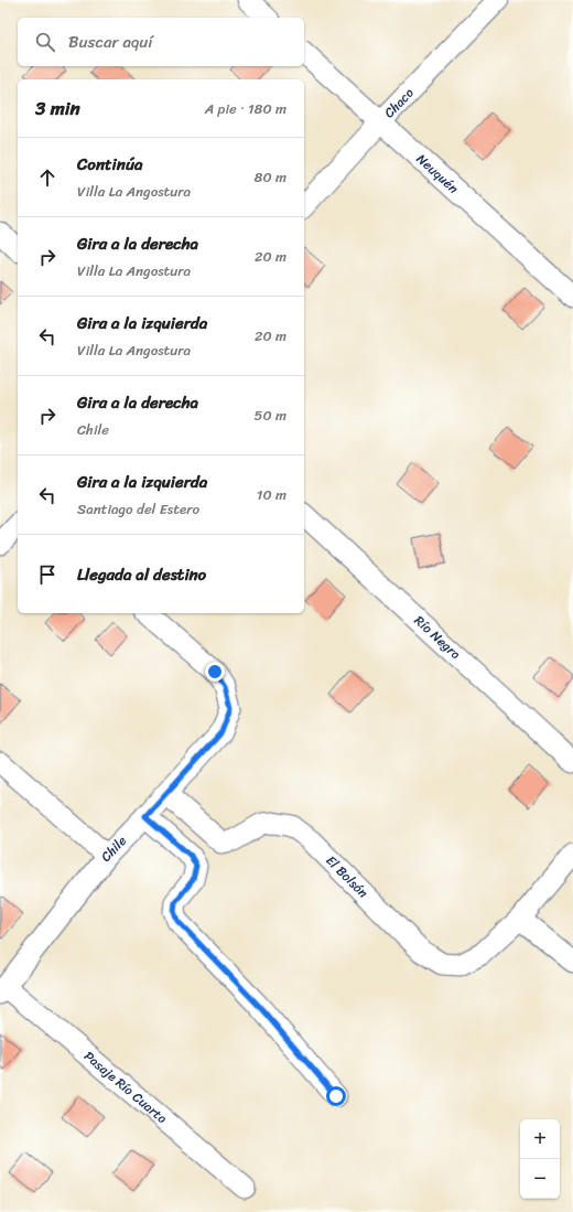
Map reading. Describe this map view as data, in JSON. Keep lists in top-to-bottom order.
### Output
{
  "streets": {
    "street": [
      "Chaco",
      "Neuquén",
      "Río Negro",
      "Chile",
      "El Bolsón",
      "Pasaje Río Cuarto"
    ]
  },
  "crossings": [
    ["Chaco", "Neuquén"],
    ["Chile", "Pasaje Río Cuarto"]
  ],
  "page": {
    "search": "Buscar aquí",
    "heading": ["3 min", "A pie · 180 m"],
    "list": [
      ["Continúa", "Villa La Angostura", "80 m"],
      ["Gira a la derecha", "Villa La Angostura", "20 m"],
      ["Gira a la izquierda", "Villa La Angostura", "20 m"],
      ["Gira a la derecha", "Chile", "50 m"],
      ["Gira a la izquierda", "Santiago del Estero", "10 m"],
      "Llegada al destino"
    ],
    "map_buttons": ["+", "−"]
  }
}
